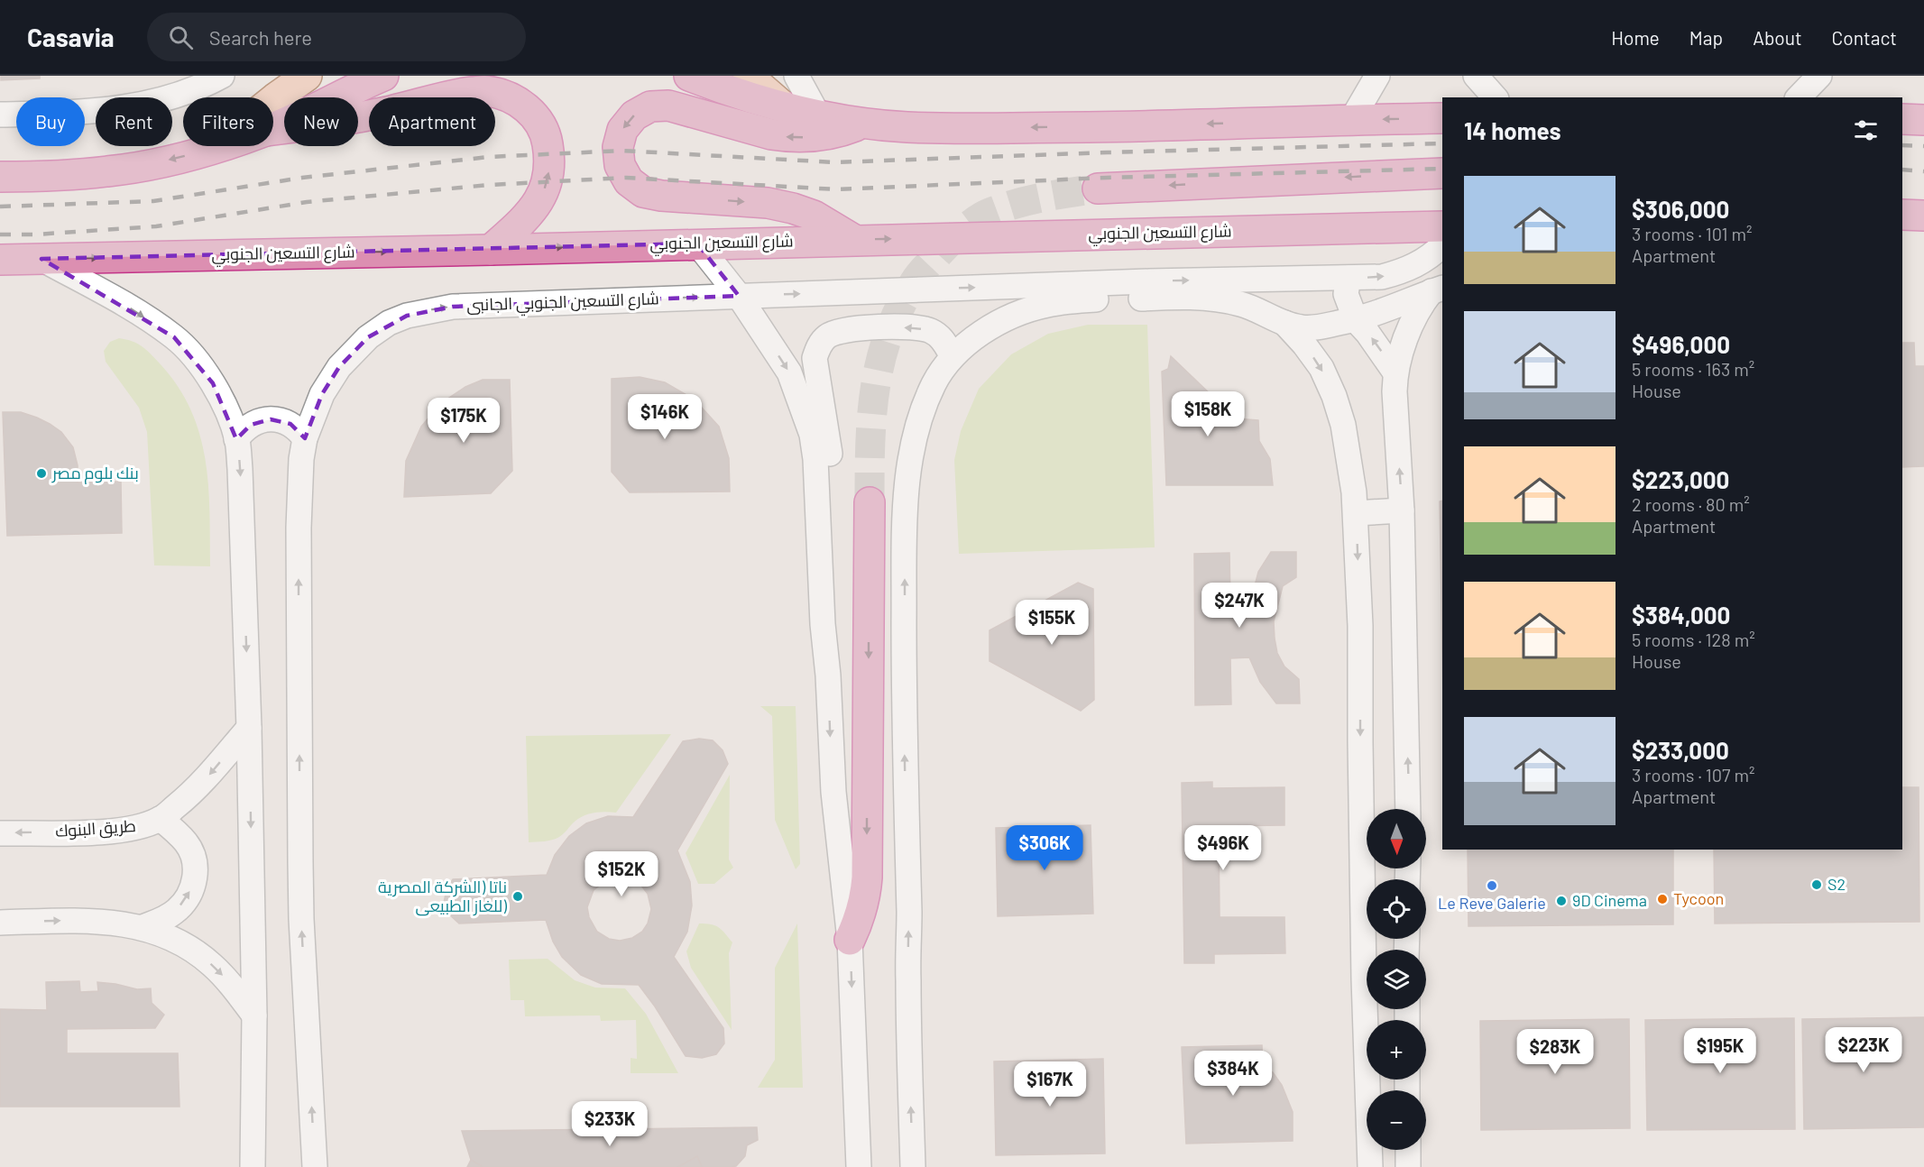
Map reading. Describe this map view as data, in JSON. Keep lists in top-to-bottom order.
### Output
{
  "streets": {
    "highway": ["شارع التسعين الجنوبي"],
    "street": ["شارع التسعين الجنوبي الجانبى", "طريق البنوك"]
  },
  "places": [
    "بنك بلوم مصر",
    "S2",
    "Le Reve Galerie",
    "ناتا (الشركة المصرية للغاز الطبيعى)",
    "Tycoon",
    "9D Cinema"
  ],
  "north": "bottom",
  "page": {
    "header": "Casavia",
    "search": "Search here",
    "nav": [
      "Home",
      "Map",
      "About",
      "Contact"
    ],
    "chip": [
      "Buy",
      "Rent",
      "Filters",
      "New",
      "Apartment"
    ],
    "heading": "14 homes",
    "list": [
      {
        "name": "$306,000",
        "note": "3 rooms · 101 m² · Apartment"
      },
      {
        "name": "$496,000",
        "note": "5 rooms · 163 m² · House"
      },
      {
        "name": "$223,000",
        "note": "2 rooms · 80 m² · Apartment"
      },
      {
        "name": "$384,000",
        "note": "5 rooms · 128 m² · House"
      },
      {
        "name": "$233,000",
        "note": "3 rooms · 107 m² · Apartment"
      }
    ],
    "price": [
      "$158K",
      "$146K",
      "$175K",
      "$247K",
      "$155K",
      "$306K",
      "$496K",
      "$152K",
      "$223K",
      "$195K",
      "$283K",
      "$384K",
      "$167K",
      "$233K"
    ],
    "map_buttons": ["+", "−"]
  }
}
